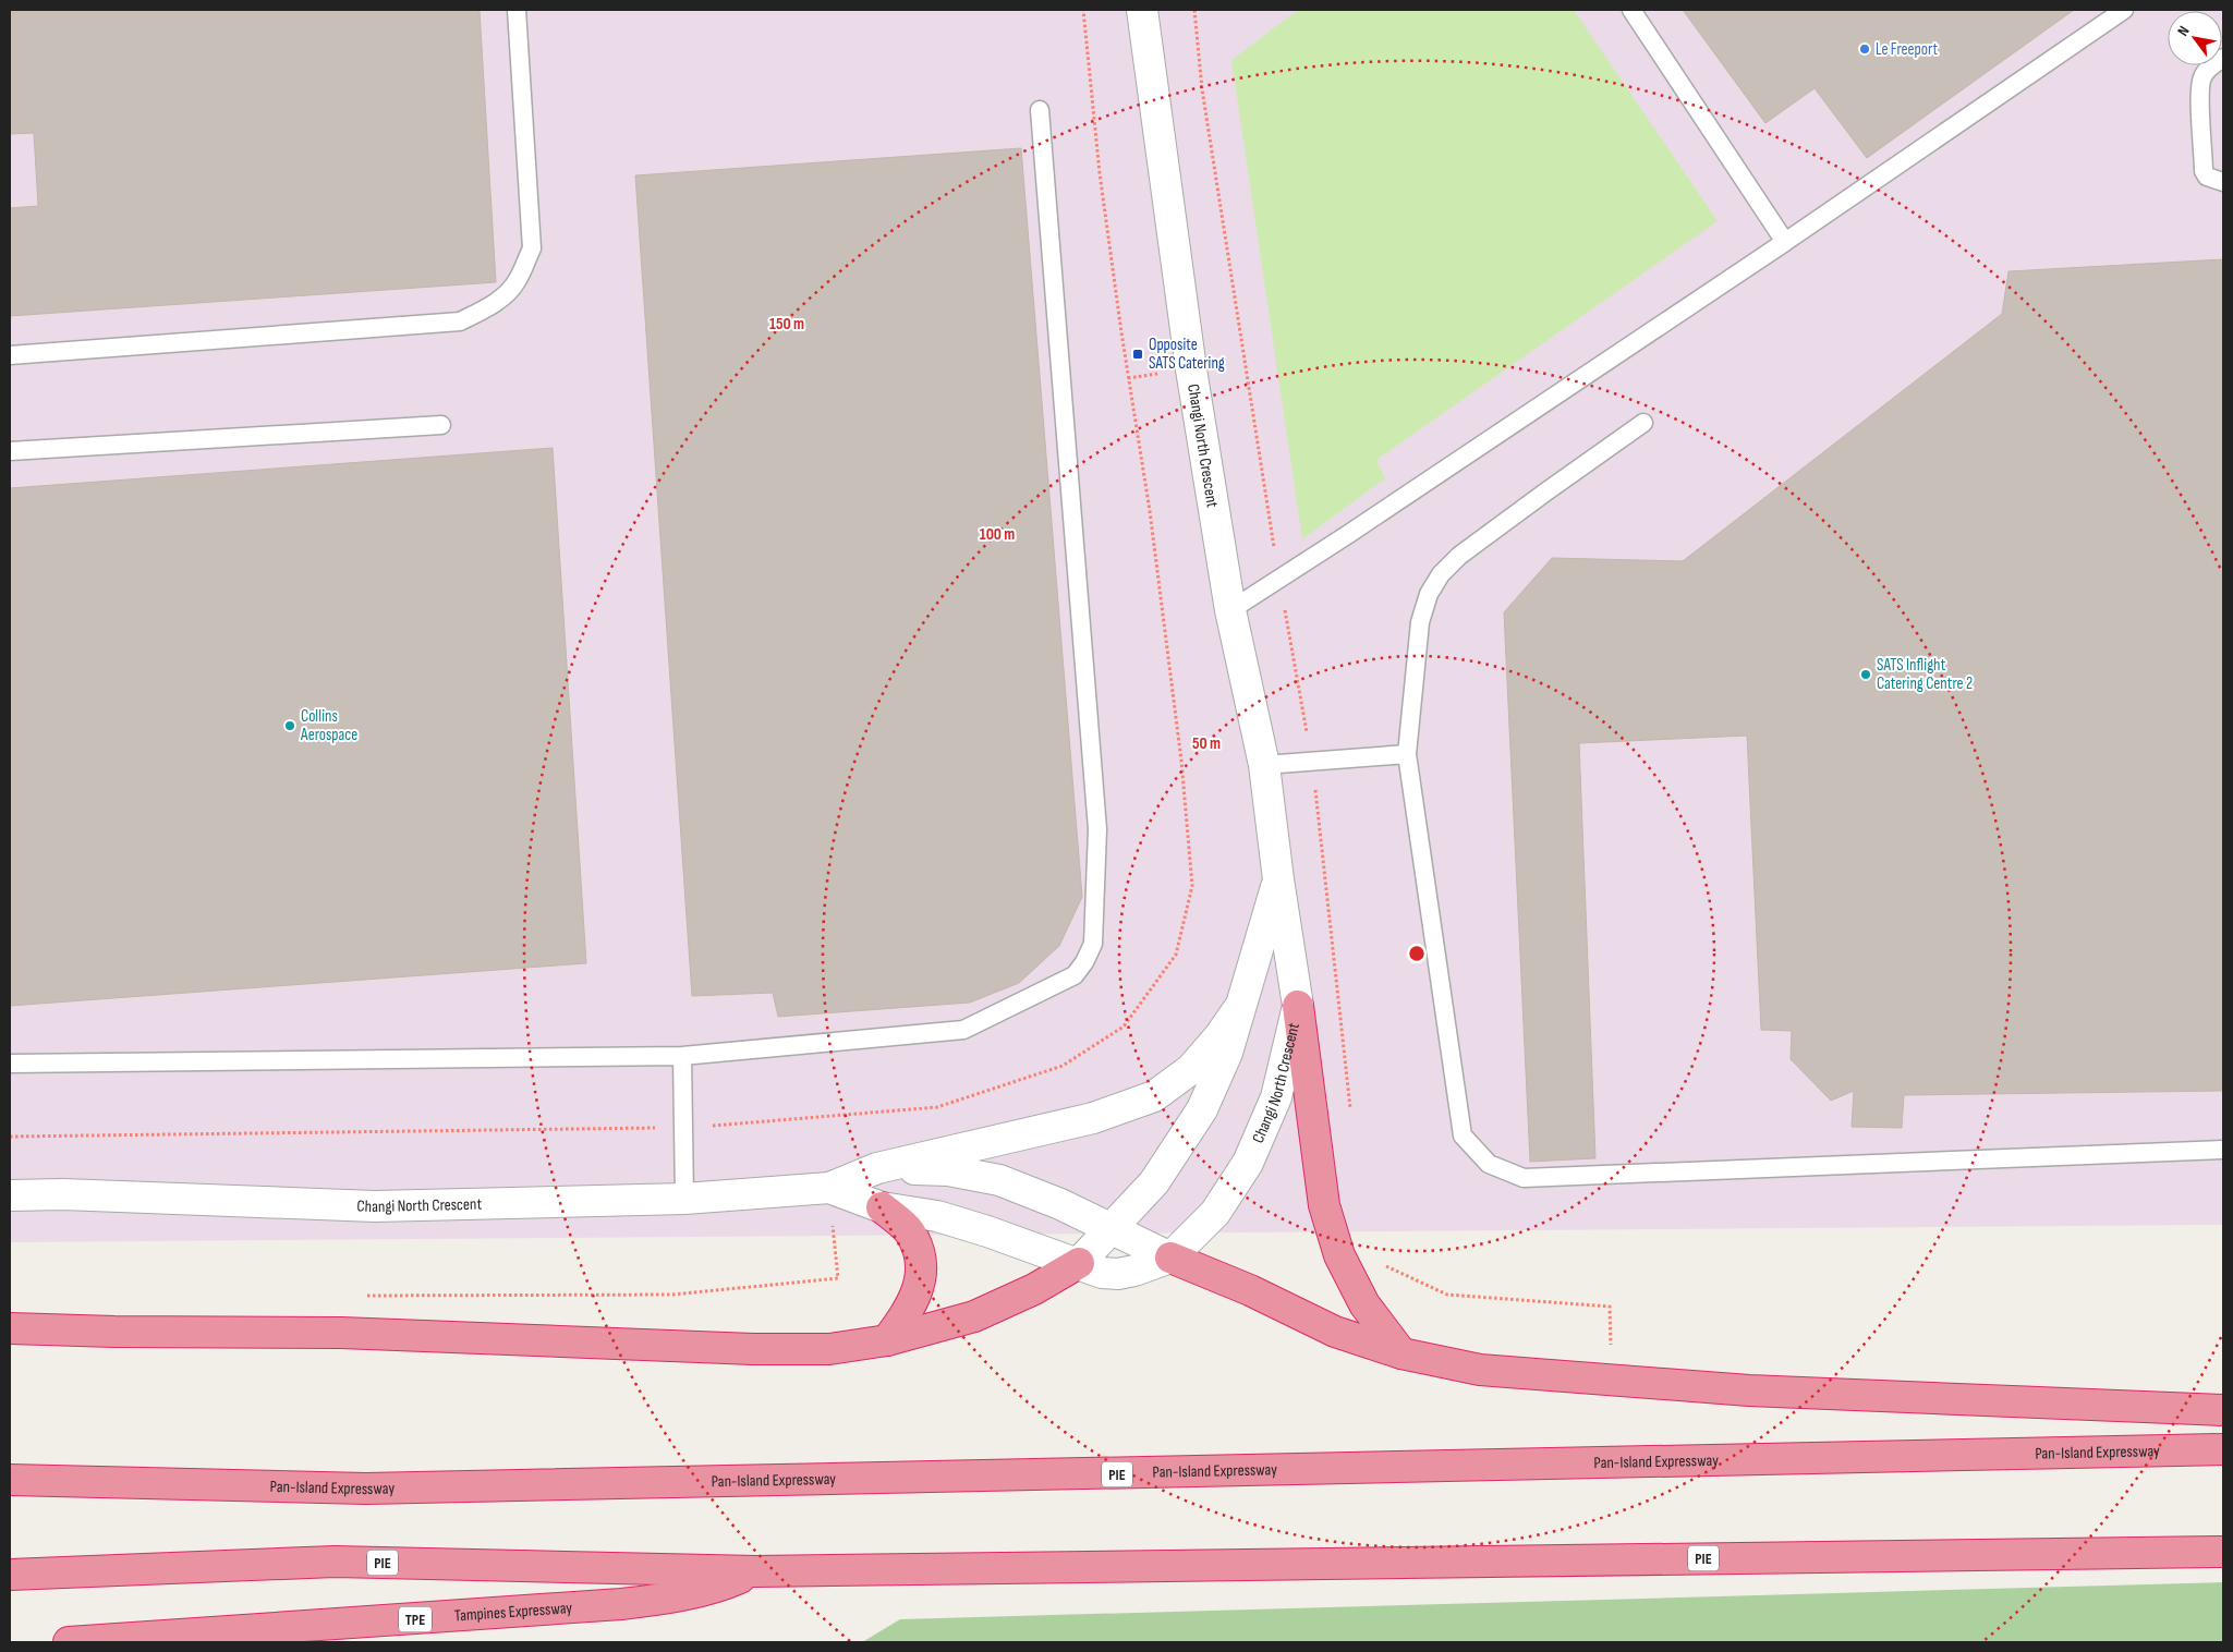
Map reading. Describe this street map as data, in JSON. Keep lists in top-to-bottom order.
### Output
{
  "streets": {
    "highway": [
      "Pan-Island Expressway",
      "PIE",
      "Tampines Expressway",
      "TPE"
    ],
    "street": ["Changi North Crescent"]
  },
  "crossings": [
    ["PIE", "Tampines Expressway"]
  ],
  "places": {
    "other": ["Le Freeport", "SATS Inflight Catering Centre 2", "Collins Aerospace"],
    "transit": ["Opposite SATS Catering"]
  },
  "north": "top left",
  "rings": ["150 m", "100 m", "50 m"]
}
